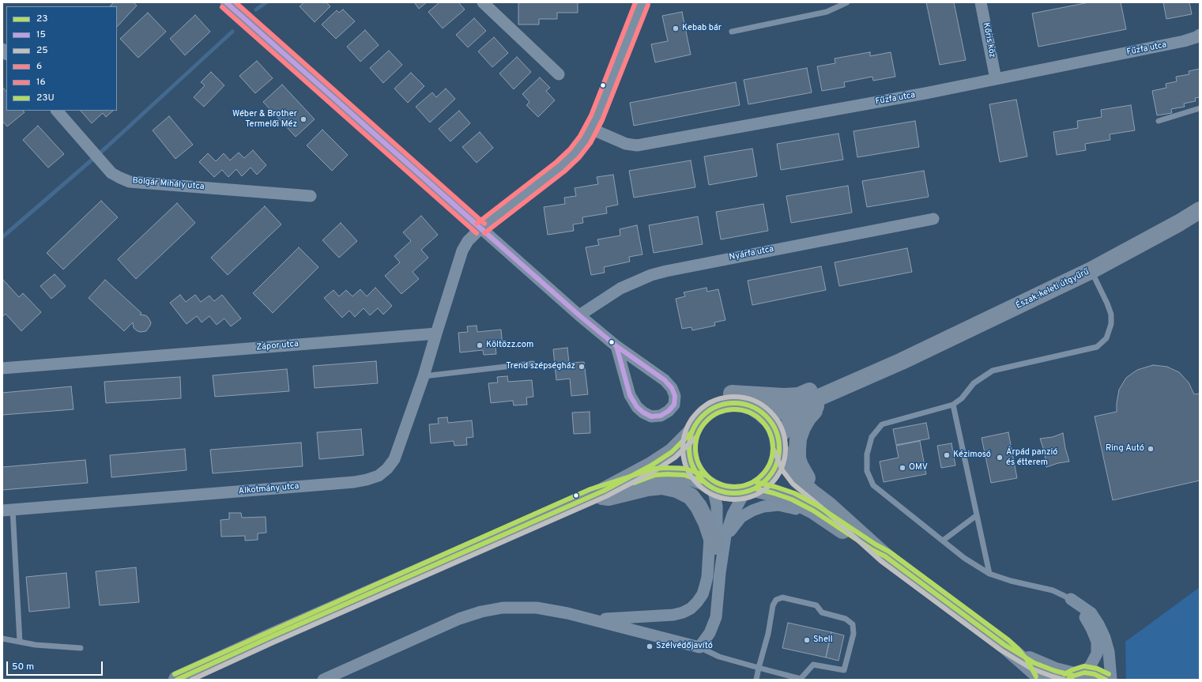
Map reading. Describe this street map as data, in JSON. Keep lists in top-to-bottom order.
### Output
{
  "streets": {
    "main road": ["Észak-keleti útgyűrű"],
    "street": [
      "Kőris köz",
      "Fűzfa utca",
      "Bolgár Mihály utca",
      "Nyárfa utca",
      "Zápor utca",
      "Alkotmány utca"
    ]
  },
  "crossings": [
    ["Kőris köz", "Fűzfa utca"],
    ["Zápor utca", "Alkotmány utca"]
  ],
  "places": [
    "Kebab bár",
    "Wéber & Brother Termelői Méz",
    "Költözz.com",
    "Trend szépségház",
    "Ring Autó",
    "Kézimosó",
    "Árpád panzió és étterem",
    "OMV",
    "Shell",
    "Szélvédőjavító"
  ],
  "lines": [
    "transit line 15",
    "transit line 16",
    "transit line 6",
    "transit line 25",
    "transit line 23",
    "transit line 23U"
  ],
  "legend": [
    "23",
    "15",
    "25",
    "6",
    "16",
    "23U"
  ],
  "scale_bar": "50 m"
}
